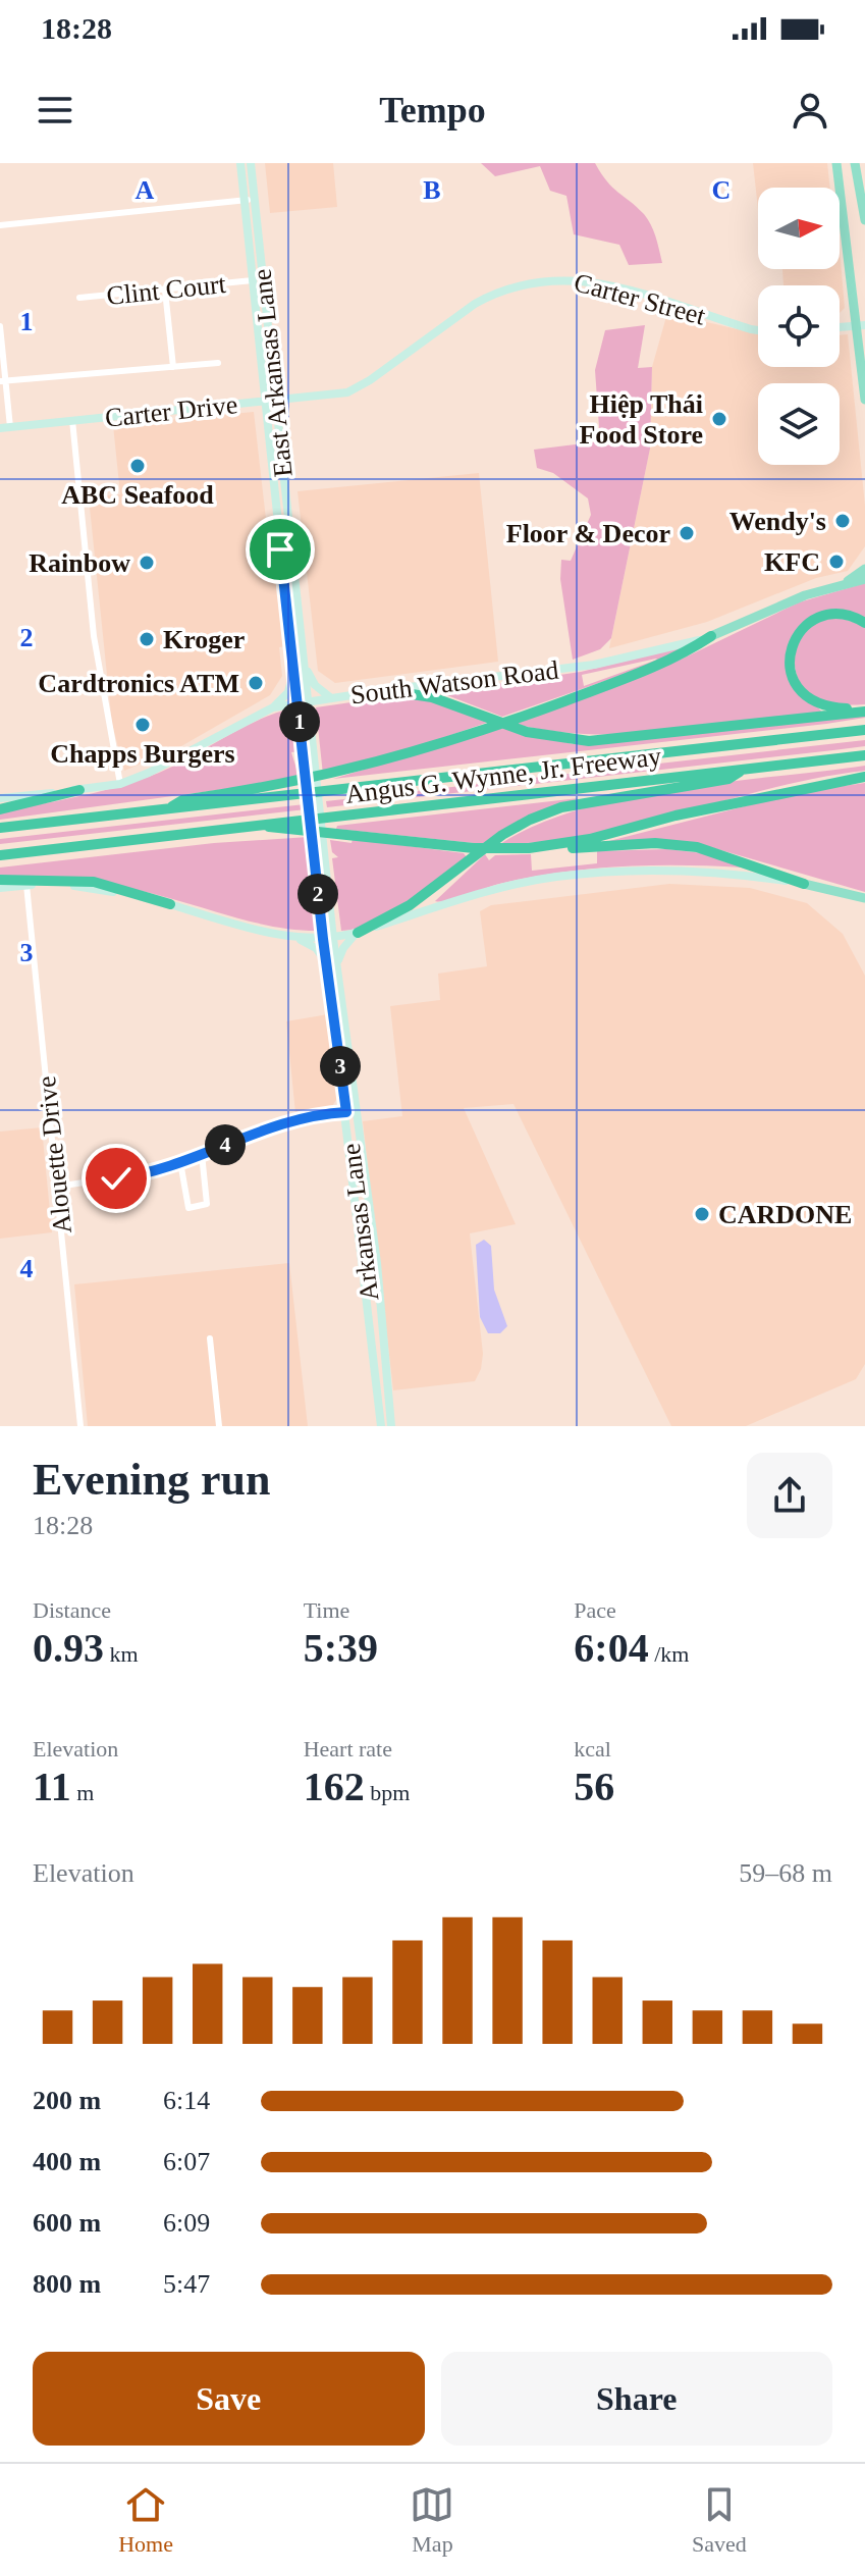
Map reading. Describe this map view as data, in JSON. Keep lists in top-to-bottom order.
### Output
{
  "streets": {
    "highway": ["Angus G. Wynne, Jr. Freeway"],
    "main road": [
      "Carter Street",
      "East Arkansas Lane",
      "Carter Drive",
      "South Watson Road",
      "Arkansas Lane"
    ],
    "street": ["Clint Court", "Alouette Drive"]
  },
  "crossings": [
    ["Clint Court", "East Arkansas Lane"],
    ["Carter Street", "Carter Drive"],
    ["East Arkansas Lane", "Carter Drive"],
    ["East Arkansas Lane", "South Watson Road"],
    ["East Arkansas Lane", "Arkansas Lane"]
  ],
  "places": [
    "Hiệp Thái Food Store",
    "ABC Seafood",
    "Wendy's",
    "Floor & Decor",
    "KFC",
    "Rainbow",
    "Kroger",
    "Cardtronics ATM",
    "Chapps Burgers",
    "CARDONE"
  ],
  "north": "right",
  "page": {
    "status": "18:28",
    "header": "Tempo",
    "pins": [
      "1",
      "2",
      "3",
      "4"
    ],
    "heading": ["Evening run", "18:28"],
    "stats": [
      ["Distance", "0.93 km"],
      ["Time", "5:39"],
      ["Pace", "6:04 /km"],
      ["Elevation", "11 m"],
      ["Heart rate", "162 bpm"],
      ["kcal", "56"]
    ],
    "chart": ["Elevation", "59–68 m"],
    "list": [
      {
        "name": "200 m",
        "note": "6:14"
      },
      {
        "name": "400 m",
        "note": "6:07"
      },
      {
        "name": "600 m",
        "note": "6:09"
      },
      {
        "name": "800 m",
        "note": "5:47"
      }
    ],
    "buttons": ["Save", "Share"],
    "tabs": ["Home", "Map", "Saved"]
  },
  "grid": {
    "columns": ["A", "B", "C"],
    "rows": [
      "1",
      "2",
      "3",
      "4"
    ]
  }
}
